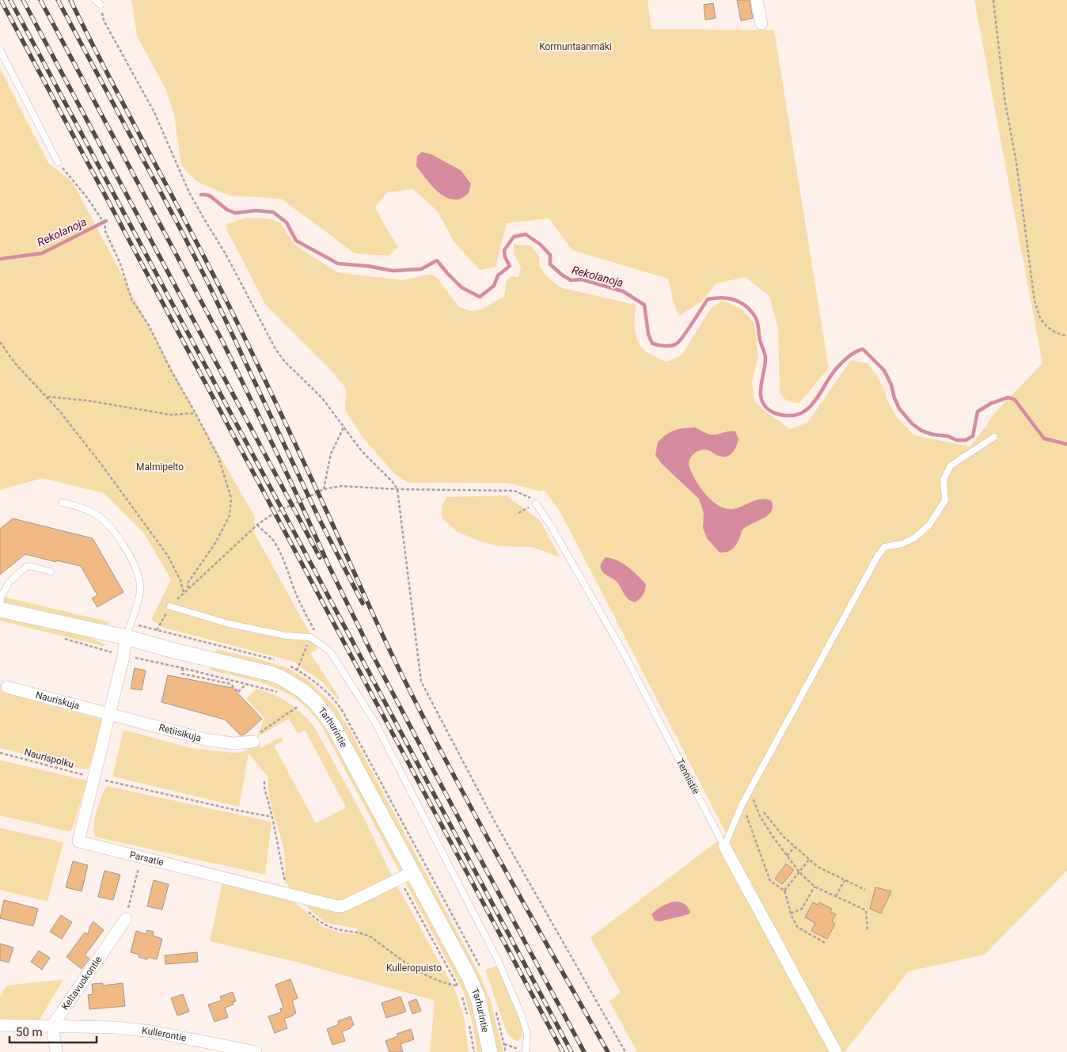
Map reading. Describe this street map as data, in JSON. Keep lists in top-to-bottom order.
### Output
{
  "streets": {
    "street": [
      "Nauriskuja",
      "Tarhurintie",
      "Retiisikuja",
      "Tennistie",
      "Parsatie",
      "Keltavuokontie",
      "Kullerontie"
    ],
    "path": ["Naurispolku"]
  },
  "crossings": [
    ["Nauriskuja", "Retiisikuja"],
    ["Nauriskuja", "Parsatie"],
    ["Tarhurintie", "Parsatie"],
    ["Retiisikuja", "Parsatie"],
    ["Naurispolku", "Parsatie"],
    ["Keltavuokontie", "Kullerontie"]
  ],
  "water": ["Rekolanoja"],
  "parks": ["Kormuntaanmäki", "Malmipelto", "Kulleropuisto"],
  "scale_bar": "50 m"
}
